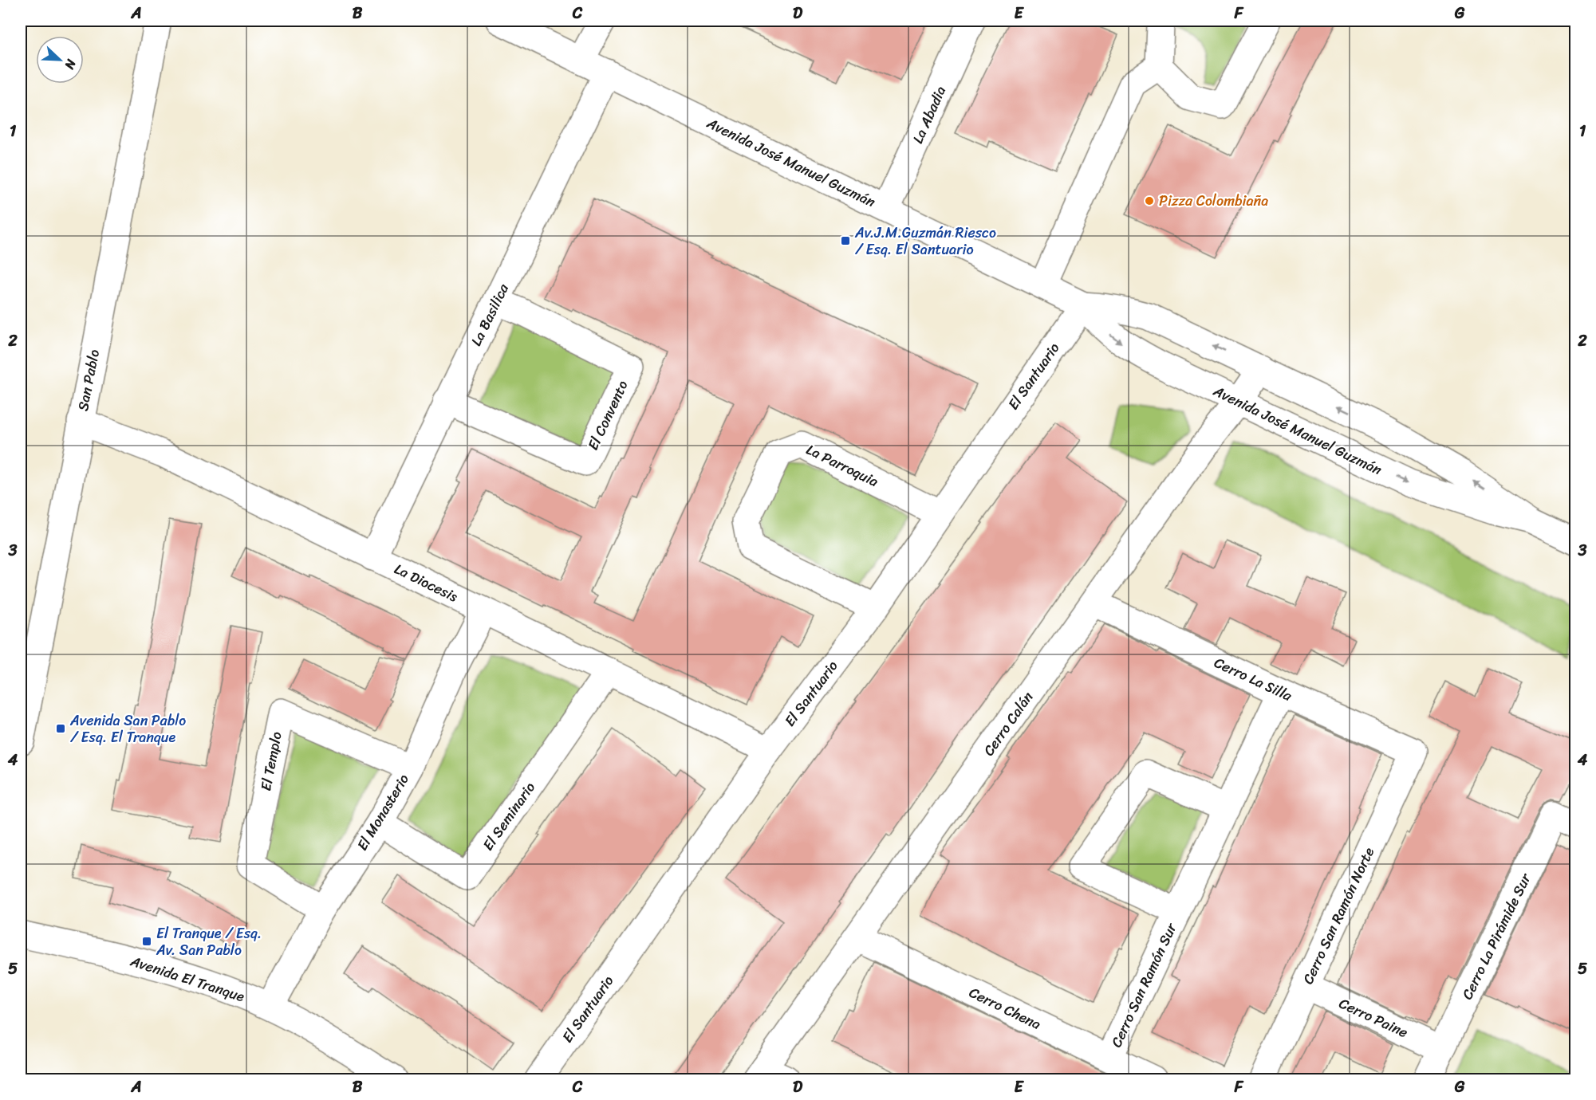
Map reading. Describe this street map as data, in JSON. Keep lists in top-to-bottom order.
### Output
{
  "streets": {
    "street": [
      "La Abadia",
      "Avenida José Manuel Guzmán",
      "La Basilica",
      "El Santuario",
      "San Pablo",
      "El Convento",
      "La Parroquia",
      "La Diocesis",
      "Cerro La Silla",
      "Cerro Calán",
      "El Templo",
      "El Monasterio",
      "El Seminario",
      "Cerro San Ramón Norte",
      "Cerro La Pirámide Sur",
      "Avenida El Tranque",
      "Cerro San Ramón Sur",
      "Cerro Chena",
      "Cerro Paine"
    ]
  },
  "crossings": [
    ["La Abadia", "Avenida José Manuel Guzmán"],
    ["Avenida José Manuel Guzmán", "La Basilica"],
    ["Avenida José Manuel Guzmán", "El Santuario"],
    ["Avenida José Manuel Guzmán", "Cerro Calán"],
    ["La Basilica", "El Convento"],
    ["La Basilica", "La Diocesis"],
    ["El Santuario", "La Parroquia"],
    ["El Santuario", "La Diocesis"],
    ["San Pablo", "La Diocesis"],
    ["La Diocesis", "El Monasterio"],
    ["La Diocesis", "El Seminario"],
    ["Cerro La Silla", "Cerro Calán"],
    ["Cerro La Silla", "Cerro San Ramón Norte"],
    ["Cerro La Silla", "Cerro San Ramón Sur"],
    ["Cerro Calán", "Cerro Chena"],
    ["El Templo", "El Monasterio"],
    ["El Monasterio", "El Seminario"],
    ["El Monasterio", "Avenida El Tranque"],
    ["Cerro San Ramón Norte", "Cerro Paine"],
    ["Cerro La Pirámide Sur", "Cerro Paine"],
    ["Cerro San Ramón Sur", "Cerro Chena"]
  ],
  "places": {
    "other": ["Pizza Colombiaña"],
    "transit": ["Av.J.M.Guzmán Riesco / Esq. El Santuario", "Avenida San Pablo / Esq. El Tranque", "El Tranque / Esq. Av. San Pablo"]
  },
  "north": "bottom right",
  "grid": {
    "columns": [
      "A",
      "B",
      "C",
      "D",
      "E",
      "F",
      "G"
    ],
    "rows": [
      "1",
      "2",
      "3",
      "4",
      "5"
    ]
  }
}
